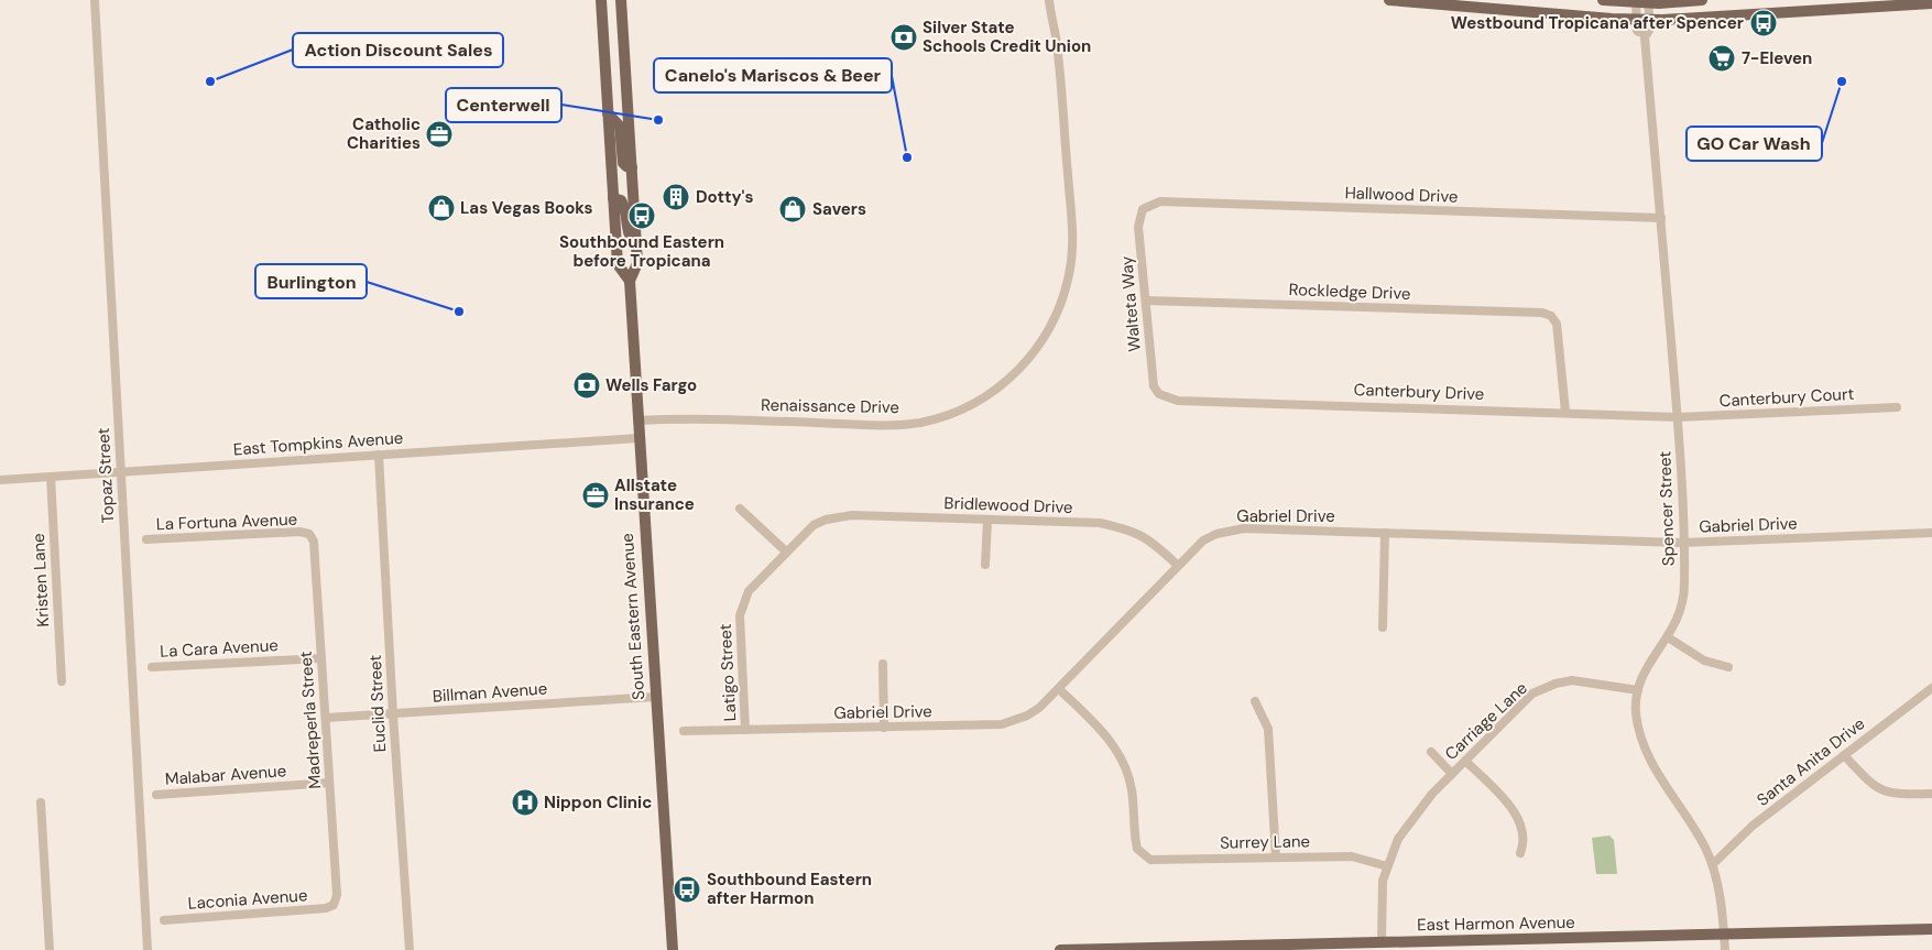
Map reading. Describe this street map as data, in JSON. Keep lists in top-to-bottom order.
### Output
{
  "streets": {
    "main road": ["South Eastern Avenue", "East Harmon Avenue"],
    "street": [
      "Hallwood Drive",
      "Rockledge Drive",
      "Walteta Way",
      "Canterbury Drive",
      "Canterbury Court",
      "Renaissance Drive",
      "East Tompkins Avenue",
      "Topaz Street",
      "Bridlewood Drive",
      "Spencer Street",
      "Gabriel Drive",
      "La Fortuna Avenue",
      "Kristen Lane",
      "La Cara Avenue",
      "Latigo Street",
      "Billman Avenue",
      "Euclid Street",
      "Madreperla Street",
      "Carriage Lane",
      "Santa Anita Drive",
      "Malabar Avenue",
      "Surrey Lane",
      "Laconia Avenue"
    ]
  },
  "crossings": [
    ["Hallwood Drive", "Walteta Way"],
    ["Hallwood Drive", "Spencer Street"],
    ["Rockledge Drive", "Walteta Way"],
    ["Rockledge Drive", "Canterbury Drive"],
    ["Walteta Way", "Canterbury Drive"],
    ["Canterbury Drive", "Canterbury Court"],
    ["Canterbury Drive", "Spencer Street"],
    ["Canterbury Court", "Spencer Street"],
    ["Renaissance Drive", "South Eastern Avenue"],
    ["East Tompkins Avenue", "Topaz Street"],
    ["East Tompkins Avenue", "Kristen Lane"],
    ["East Tompkins Avenue", "South Eastern Avenue"],
    ["East Tompkins Avenue", "Euclid Street"],
    ["Bridlewood Drive", "Gabriel Drive"],
    ["Bridlewood Drive", "Latigo Street"],
    ["Spencer Street", "Gabriel Drive"],
    ["Spencer Street", "Carriage Lane"],
    ["Spencer Street", "Santa Anita Drive"],
    ["Spencer Street", "East Harmon Avenue"],
    ["Gabriel Drive", "Latigo Street"],
    ["Gabriel Drive", "Surrey Lane"],
    ["La Fortuna Avenue", "Madreperla Street"],
    ["South Eastern Avenue", "Billman Avenue"],
    ["La Cara Avenue", "Madreperla Street"],
    ["Billman Avenue", "Euclid Street"],
    ["Billman Avenue", "Madreperla Street"],
    ["Madreperla Street", "Malabar Avenue"],
    ["Madreperla Street", "Laconia Avenue"],
    ["Carriage Lane", "Surrey Lane"],
    ["Carriage Lane", "East Harmon Avenue"]
  ],
  "places": {
    "bus stop": ["Westbound Tropicana after Spencer", "Southbound Eastern before Tropicana", "Southbound Eastern after Harmon"],
    "bank": ["Silver State Schools Credit Union", "Wells Fargo"],
    "supermarket": ["7-Eleven"],
    "other": [
      "Action Discount Sales",
      "GO Car Wash",
      "Centerwell",
      "Canelo's Mariscos & Beer",
      "Burlington"
    ],
    "office": ["Catholic Charities", "Allstate Insurance"],
    "building": ["Dotty's"],
    "shop": ["Las Vegas Books", "Savers"],
    "hospital": ["Nippon Clinic"]
  }
}
